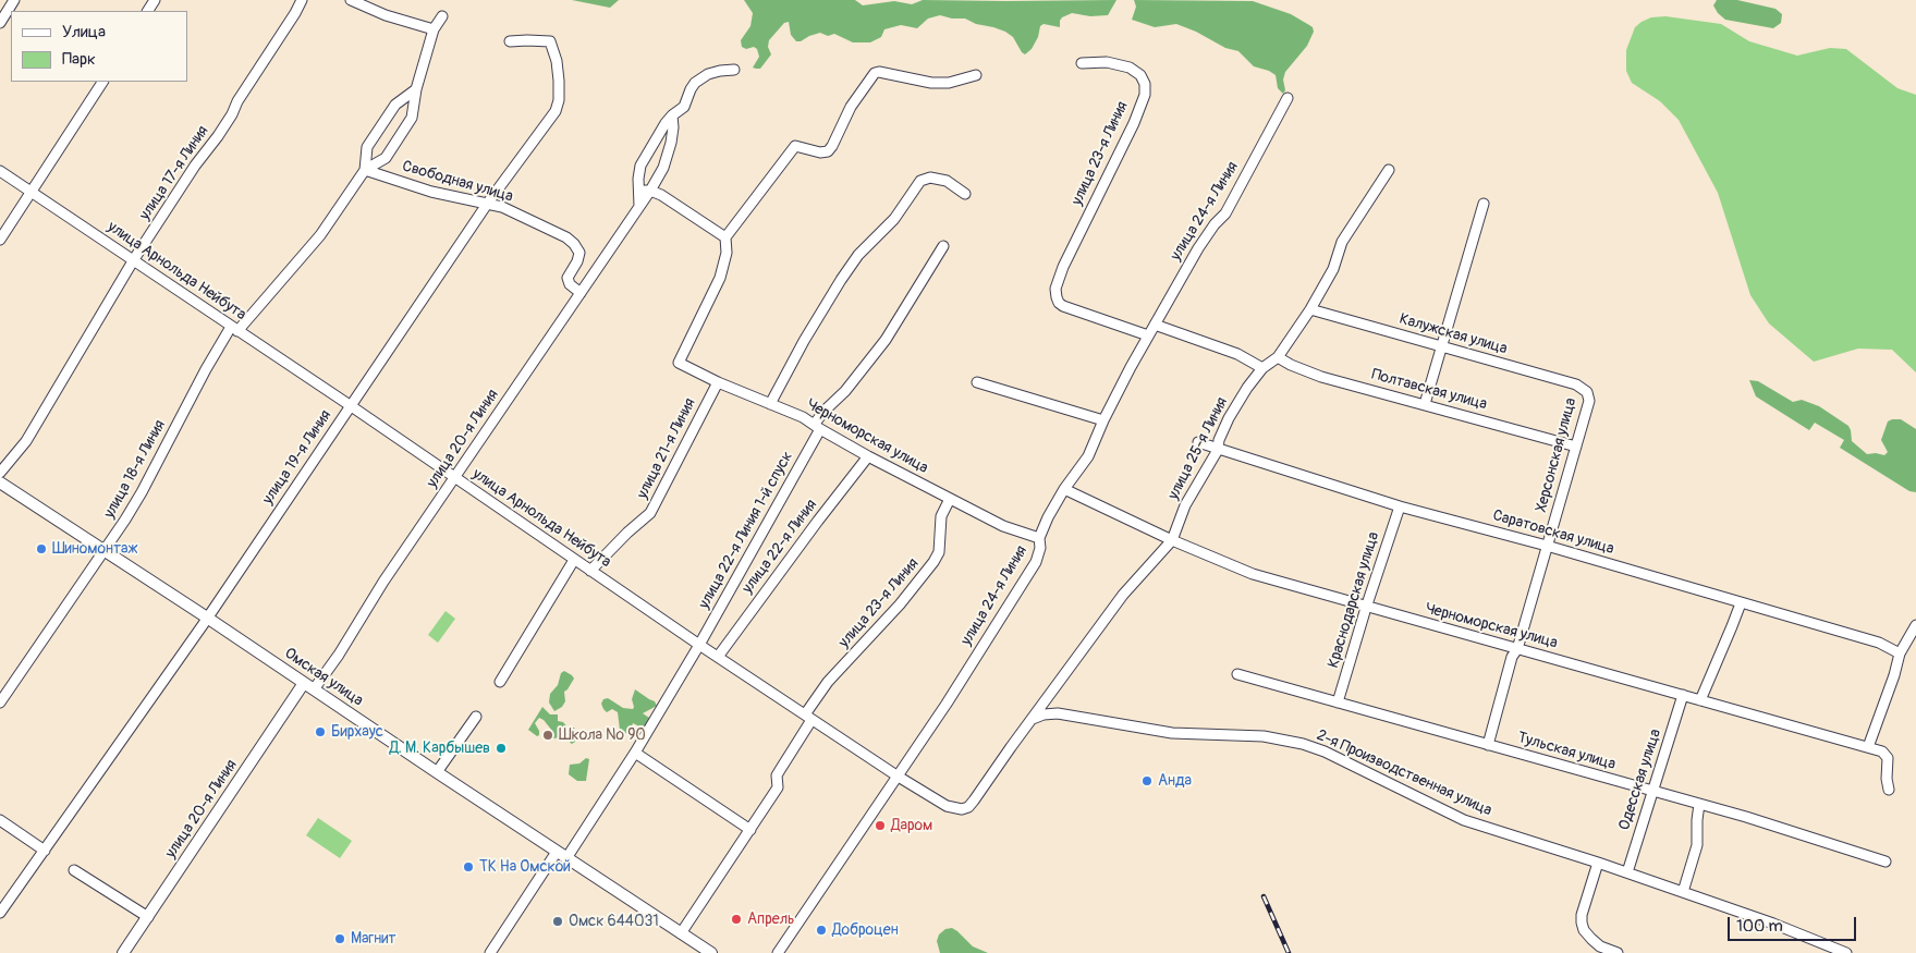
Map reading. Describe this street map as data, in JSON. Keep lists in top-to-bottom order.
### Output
{
  "streets": {
    "main road": ["улица 20-я Линия", "Омская улица"],
    "street": [
      "улица 23-я Линия",
      "улица 17-я Линия",
      "Свободная улица",
      "улица 24-я Линия",
      "улица Арнольда Нейбута",
      "Калужская улица",
      "Полтавская улица",
      "Черноморская улица",
      "улица 21-я Линия",
      "улица 25-я Линия",
      "Херсонская улица",
      "улица 19-я Линия",
      "улица 18-я Линия",
      "улица 22-я Линия 1-й спуск",
      "Саратовская улица",
      "улица 22-я Линия",
      "Краснодарская улица",
      "Тульская улица",
      "2-я Производственная улица",
      "Одесская улица"
    ]
  },
  "crossings": [
    ["улица 23-я Линия", "улица 24-я Линия"],
    ["улица 23-я Линия", "улица Арнольда Нейбута"],
    ["улица 23-я Линия", "Черноморская улица"],
    ["улица 23-я Линия", "Омская улица"],
    ["улица 17-я Линия", "улица Арнольда Нейбута"],
    ["Свободная улица", "улица 20-я Линия"],
    ["Свободная улица", "улица 19-я Линия"],
    ["Свободная улица", "улица 18-я Линия"],
    ["улица 24-я Линия", "улица Арнольда Нейбута"],
    ["улица 24-я Линия", "Черноморская улица"],
    ["улица Арнольда Нейбута", "улица 20-я Линия"],
    ["улица Арнольда Нейбута", "улица 21-я Линия"],
    ["улица Арнольда Нейбута", "улица 25-я Линия"],
    ["улица Арнольда Нейбута", "улица 19-я Линия"],
    ["улица Арнольда Нейбута", "улица 18-я Линия"],
    ["улица Арнольда Нейбута", "улица 22-я Линия 1-й спуск"],
    ["улица Арнольда Нейбута", "улица 22-я Линия"],
    ["Калужская улица", "улица 25-я Линия"],
    ["Калужская улица", "Херсонская улица"],
    ["Полтавская улица", "улица 25-я Линия"],
    ["Полтавская улица", "Херсонская улица"],
    ["Черноморская улица", "улица 21-я Линия"],
    ["Черноморская улица", "улица 25-я Линия"],
    ["Черноморская улица", "Херсонская улица"],
    ["Черноморская улица", "улица 22-я Линия 1-й спуск"],
    ["Черноморская улица", "улица 22-я Линия"],
    ["Черноморская улица", "Краснодарская улица"],
    ["Черноморская улица", "Одесская улица"],
    ["улица 20-я Линия", "Омская улица"],
    ["улица 25-я Линия", "Саратовская улица"],
    ["улица 25-я Линия", "2-я Производственная улица"],
    ["Херсонская улица", "Саратовская улица"],
    ["Херсонская улица", "Тульская улица"],
    ["улица 19-я Линия", "Омская улица"],
    ["улица 18-я Линия", "Омская улица"],
    ["Саратовская улица", "Краснодарская улица"],
    ["Краснодарская улица", "Тульская улица"],
    ["Тульская улица", "Одесская улица"],
    ["2-я Производственная улица", "Одесская улица"]
  ],
  "places": [
    "Шиномонтаж",
    "Бирхаус",
    "Школа № 90",
    "Д. М. Карбышев",
    "Анда",
    "Даром",
    "ТК На Омской",
    "Апрель",
    "Омск 644031",
    "Доброцен",
    "Магнит"
  ],
  "legend": ["Улица", "Парк"],
  "scale_bar": "100 m"
}
